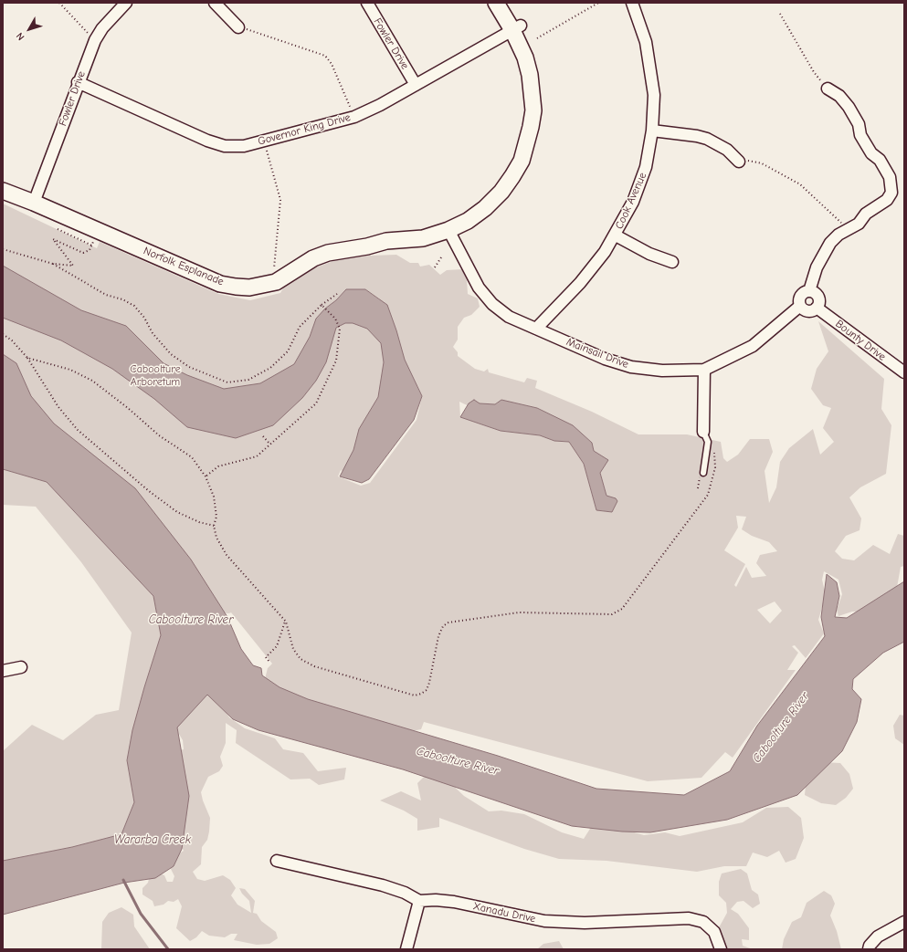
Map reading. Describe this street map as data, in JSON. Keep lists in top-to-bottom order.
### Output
{
  "streets": {
    "street": [
      "Fowler Drive",
      "Governor King Drive",
      "Cook Avenue",
      "Norfolk Esplanade",
      "Bounty Drive",
      "Mainsail Drive",
      "Xanadu Drive"
    ]
  },
  "crossings": [
    ["Fowler Drive", "Governor King Drive"],
    ["Fowler Drive", "Norfolk Esplanade"],
    ["Governor King Drive", "Norfolk Esplanade"],
    ["Cook Avenue", "Mainsail Drive"],
    ["Norfolk Esplanade", "Mainsail Drive"],
    ["Bounty Drive", "Mainsail Drive"]
  ],
  "water": ["Caboolture River", "Wararba Creek"],
  "parks": ["Caboolture Arboretum"],
  "north": "bottom left"
}
